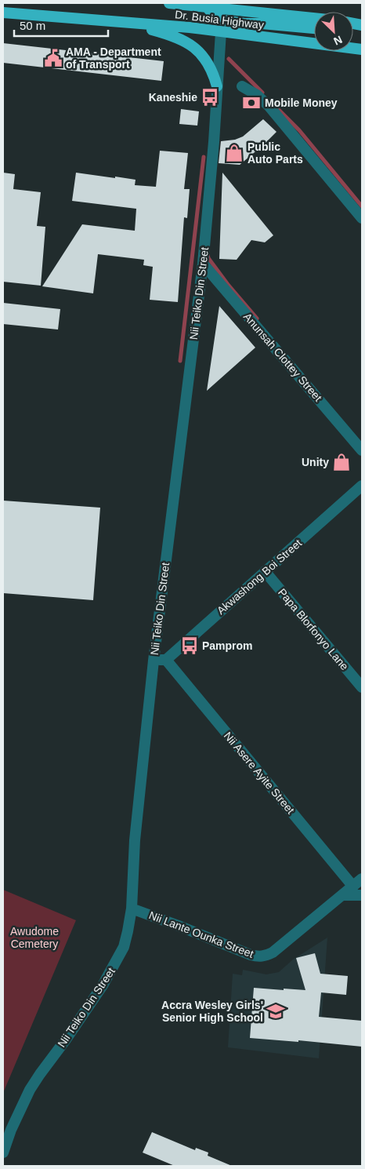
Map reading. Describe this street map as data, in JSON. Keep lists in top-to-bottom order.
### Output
{
  "streets": {
    "highway": ["Dr. Busia Highway"],
    "street": [
      "Nii Teiko Din Street",
      "Anunsah Clottey Street",
      "Akwashong Boi Street",
      "Papa Blorfonyo Lane",
      "Nii Asere Ayite Street",
      "Nii Lante Ounka Street"
    ]
  },
  "crossings": [
    ["Dr. Busia Highway", "Nii Teiko Din Street"],
    ["Nii Teiko Din Street", "Anunsah Clottey Street"],
    ["Nii Teiko Din Street", "Nii Lante Ounka Street"],
    ["Akwashong Boi Street", "Papa Blorfonyo Lane"],
    ["Akwashong Boi Street", "Nii Asere Ayite Street"],
    ["Nii Asere Ayite Street", "Nii Lante Ounka Street"]
  ],
  "parks": ["Awudome Cemetery"],
  "places": {
    "public building": ["AMA - Department of Transport"],
    "bus stop": ["Kaneshie", "Pamprom"],
    "bank": ["Mobile Money"],
    "shop": ["Public Auto Parts", "Unity"],
    "school or university": ["Accra Wesley Girls' Senior High School"]
  },
  "scale_bar": "50 m",
  "north": "bottom right"
}
